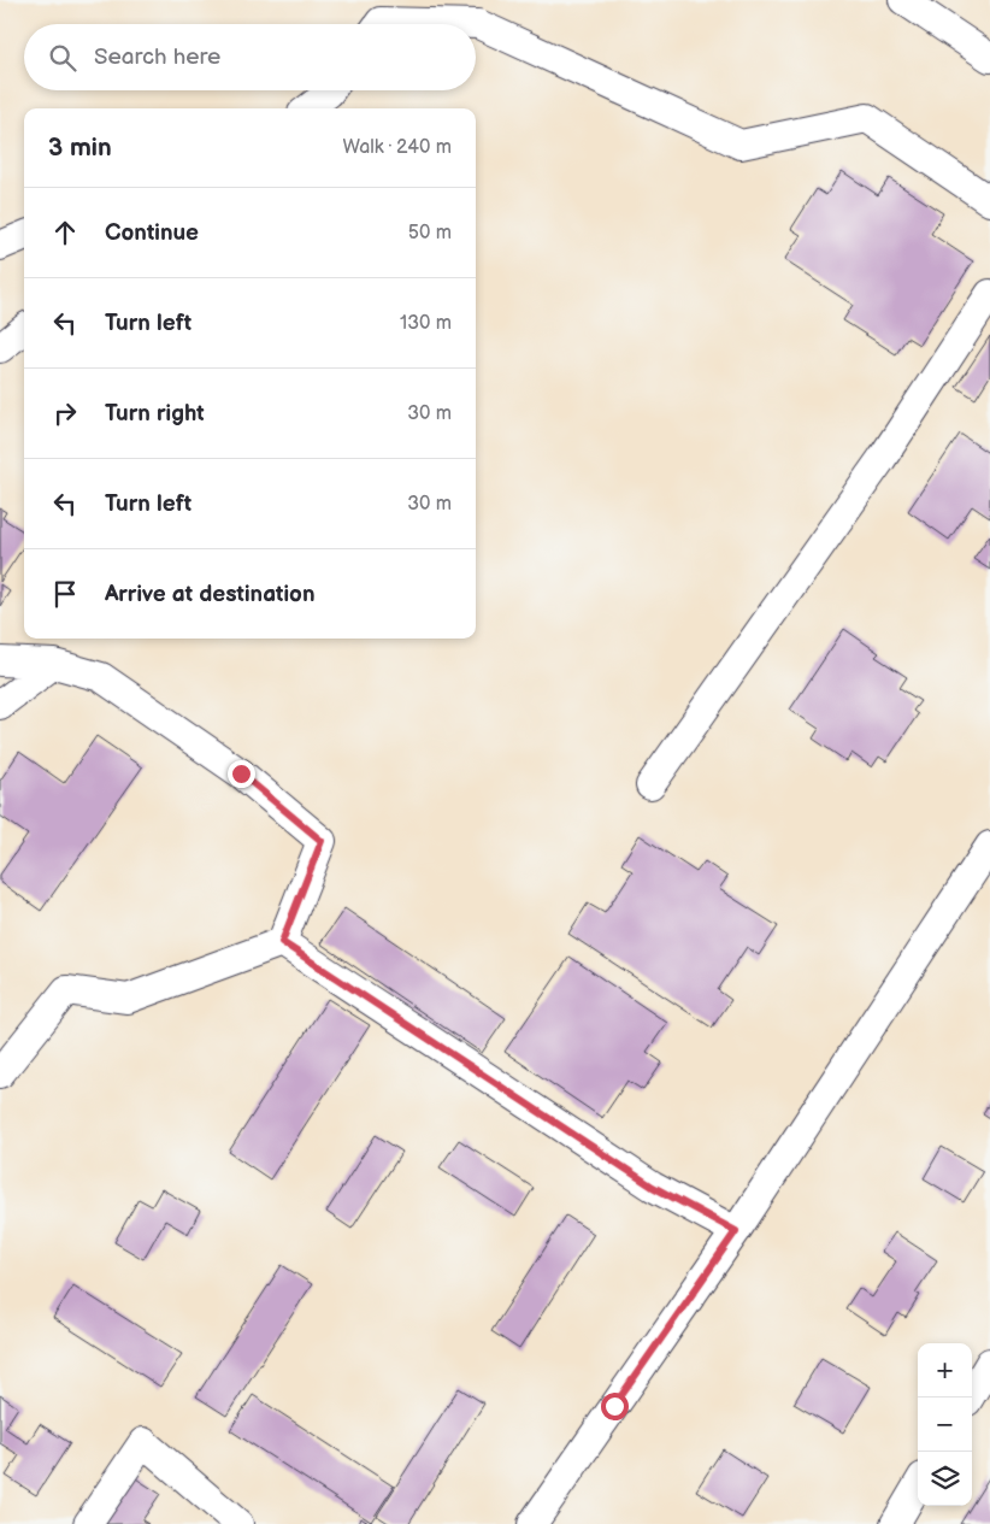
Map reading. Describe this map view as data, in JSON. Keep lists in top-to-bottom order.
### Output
{
  "page": {
    "search": "Search here",
    "heading": ["3 min", "Walk · 240 m"],
    "list": [
      ["Continue", "50 m"],
      ["Turn left", "130 m"],
      ["Turn right", "30 m"],
      ["Turn left", "30 m"],
      "Arrive at destination"
    ],
    "map_buttons": ["+", "−"]
  }
}
